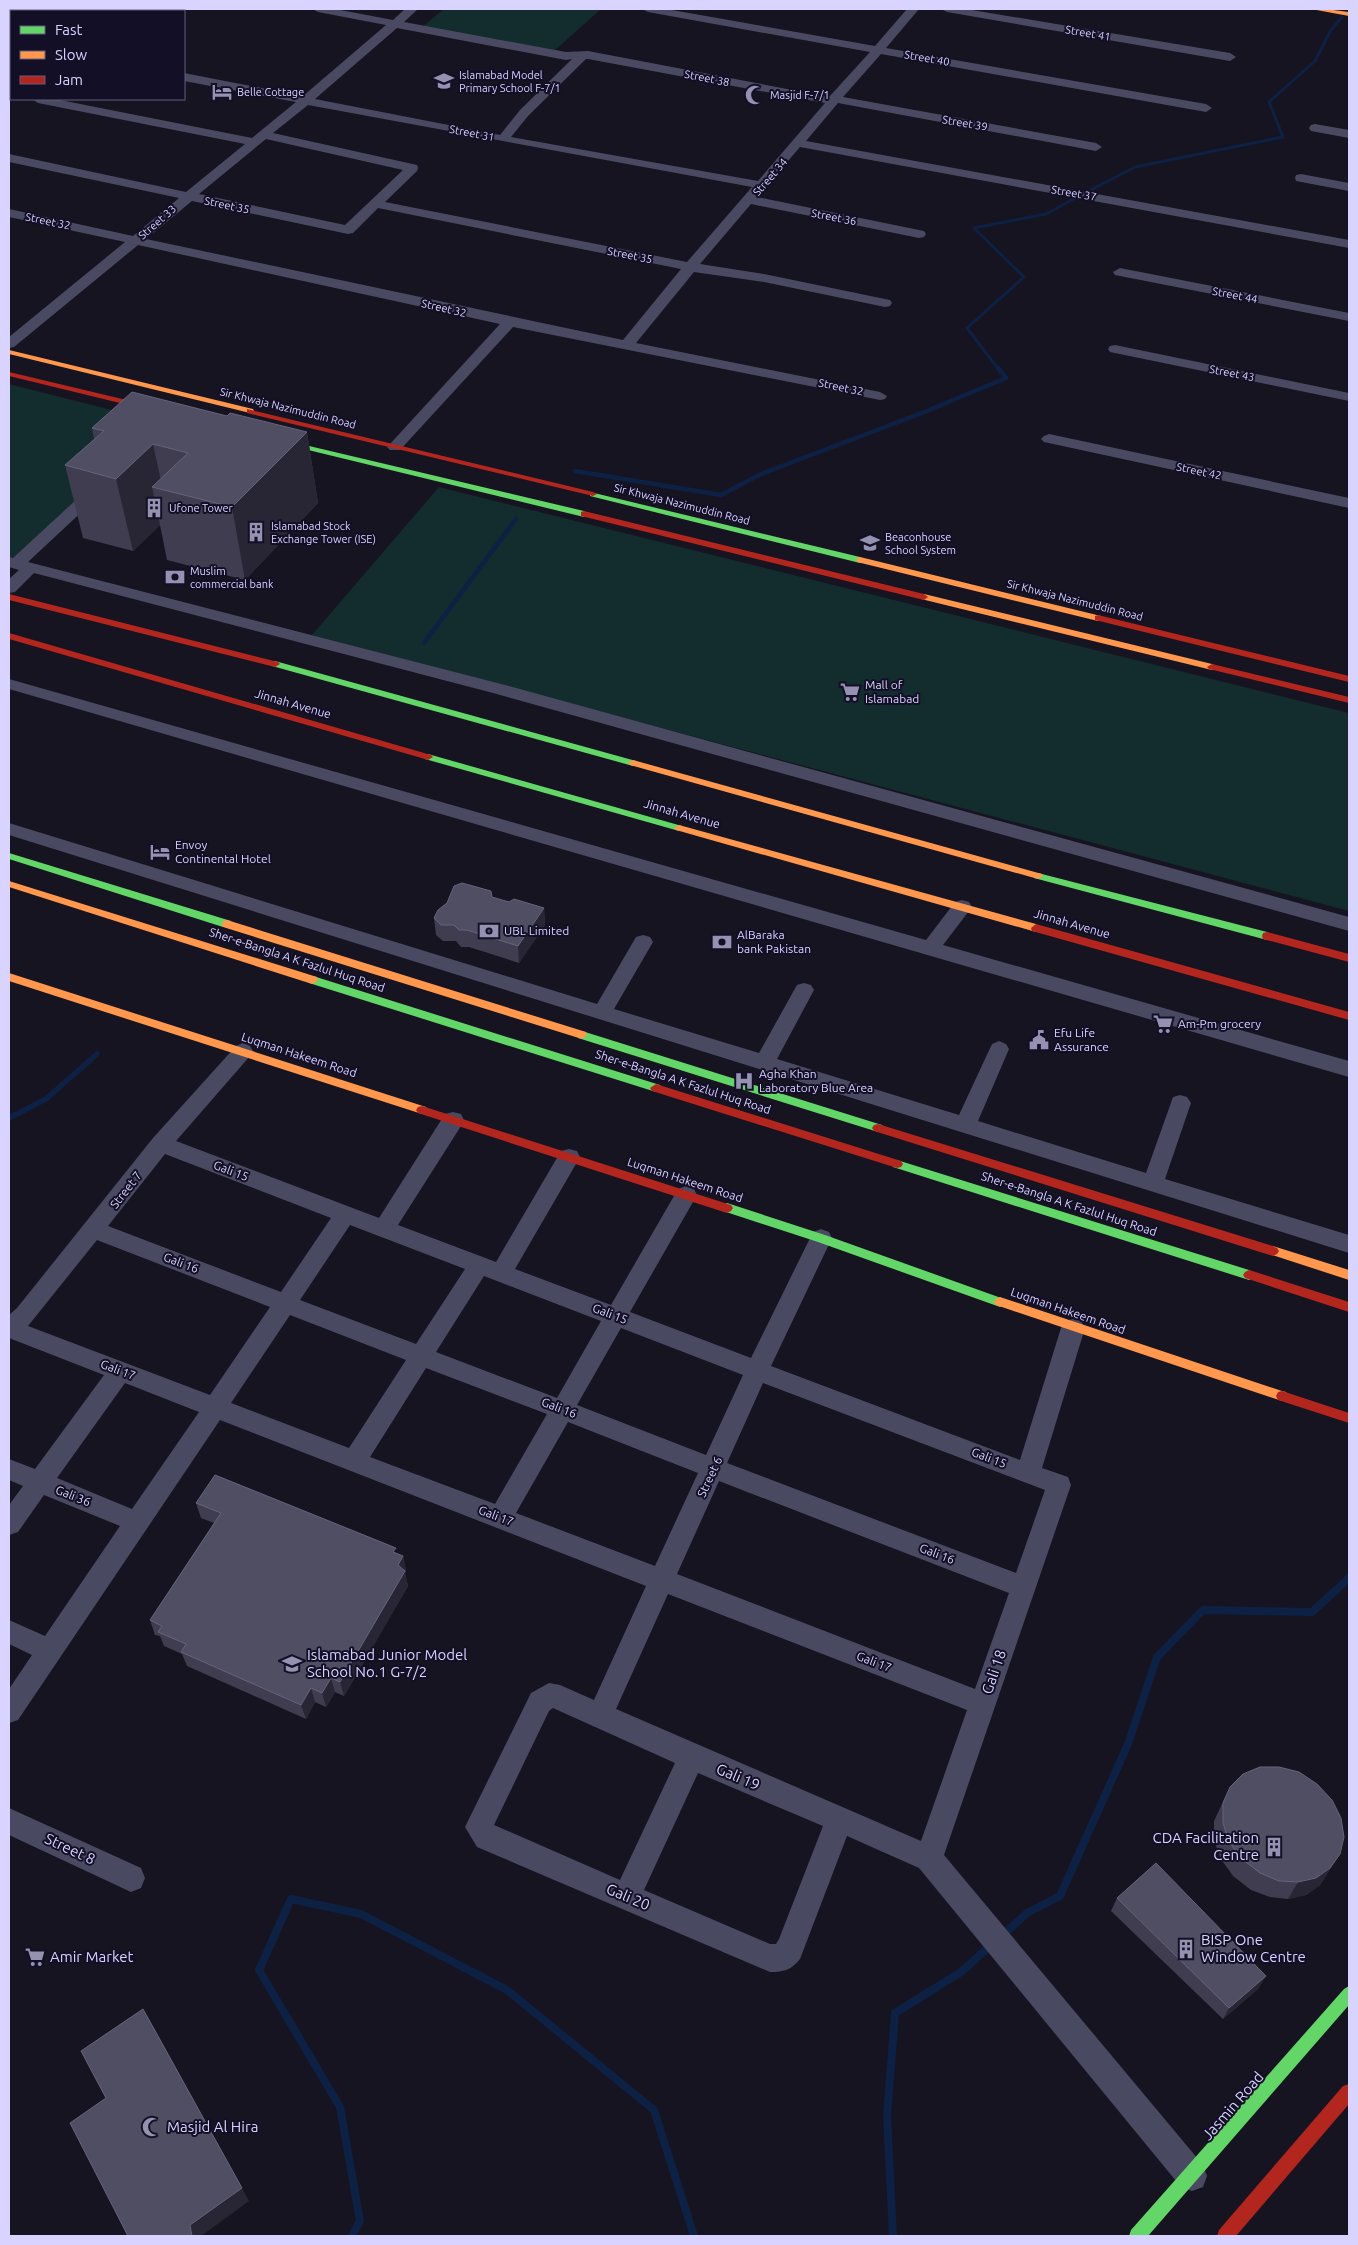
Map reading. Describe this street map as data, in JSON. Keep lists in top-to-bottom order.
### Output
{
  "streets": {
    "main road": [
      "Sir Khwaja Nazimuddin Road",
      "Jinnah Avenue",
      "Sher-e-Bangla A K Fazlul Huq Road",
      "Luqman Hakeem Road",
      "Jasmin Road"
    ],
    "street": [
      "Street 41",
      "Street 40",
      "Street 38",
      "Street 39",
      "Street 31",
      "Street 34",
      "Street 37",
      "Street 35",
      "Street 36",
      "Street 32",
      "Street 33",
      "Street 44",
      "Street 43",
      "Street 42",
      "Gali 15",
      "Street 7",
      "Gali 16",
      "Gali 17",
      "Street 6",
      "Gali 36",
      "Gali 18",
      "Gali 19",
      "Street 8",
      "Gali 20"
    ]
  },
  "crossings": [
    ["Street 40", "Street 34"],
    ["Street 38", "Street 39"],
    ["Street 38", "Street 34"],
    ["Street 38", "Street 33"],
    ["Street 39", "Street 34"],
    ["Street 31", "Street 34"],
    ["Street 31", "Street 33"],
    ["Street 34", "Street 37"],
    ["Street 34", "Street 35"],
    ["Street 34", "Street 36"],
    ["Street 34", "Street 32"],
    ["Street 35", "Street 33"],
    ["Street 32", "Street 33"],
    ["Luqman Hakeem Road", "Street 7"],
    ["Luqman Hakeem Road", "Street 6"],
    ["Gali 15", "Street 7"],
    ["Gali 15", "Street 6"],
    ["Gali 15", "Gali 18"],
    ["Street 7", "Gali 16"],
    ["Street 7", "Gali 17"],
    ["Gali 16", "Street 6"],
    ["Gali 16", "Gali 18"],
    ["Gali 17", "Street 6"],
    ["Gali 17", "Gali 18"],
    ["Street 6", "Gali 19"],
    ["Gali 18", "Gali 19"],
    ["Gali 19", "Gali 20"]
  ],
  "places": {
    "school or university": ["Islamabad Model Primary School F-7/1", "Beaconhouse School System", "Islamabad Junior Model School No.1 G-7/2"],
    "hotel": ["Belle Cottage", "Envoy Continental Hotel"],
    "mosque": ["Masjid F-7/1", "Masjid Al Hira"],
    "building": [
      "Ufone Tower",
      "Islamabad Stock Exchange Tower (ISE)",
      "CDA Facilitation Centre",
      "BISP One Window Centre"
    ],
    "bank": ["Muslim commercial bank", "UBL Limited", "AlBaraka bank Pakistan"],
    "supermarket": ["Mall of Islamabad", "Am-Pm grocery", "Amir Market"],
    "public building": ["Efu Life Assurance"],
    "hospital": ["Agha Khan Laboratory Blue Area"]
  },
  "legend": ["Fast", "Slow", "Jam"]
}
